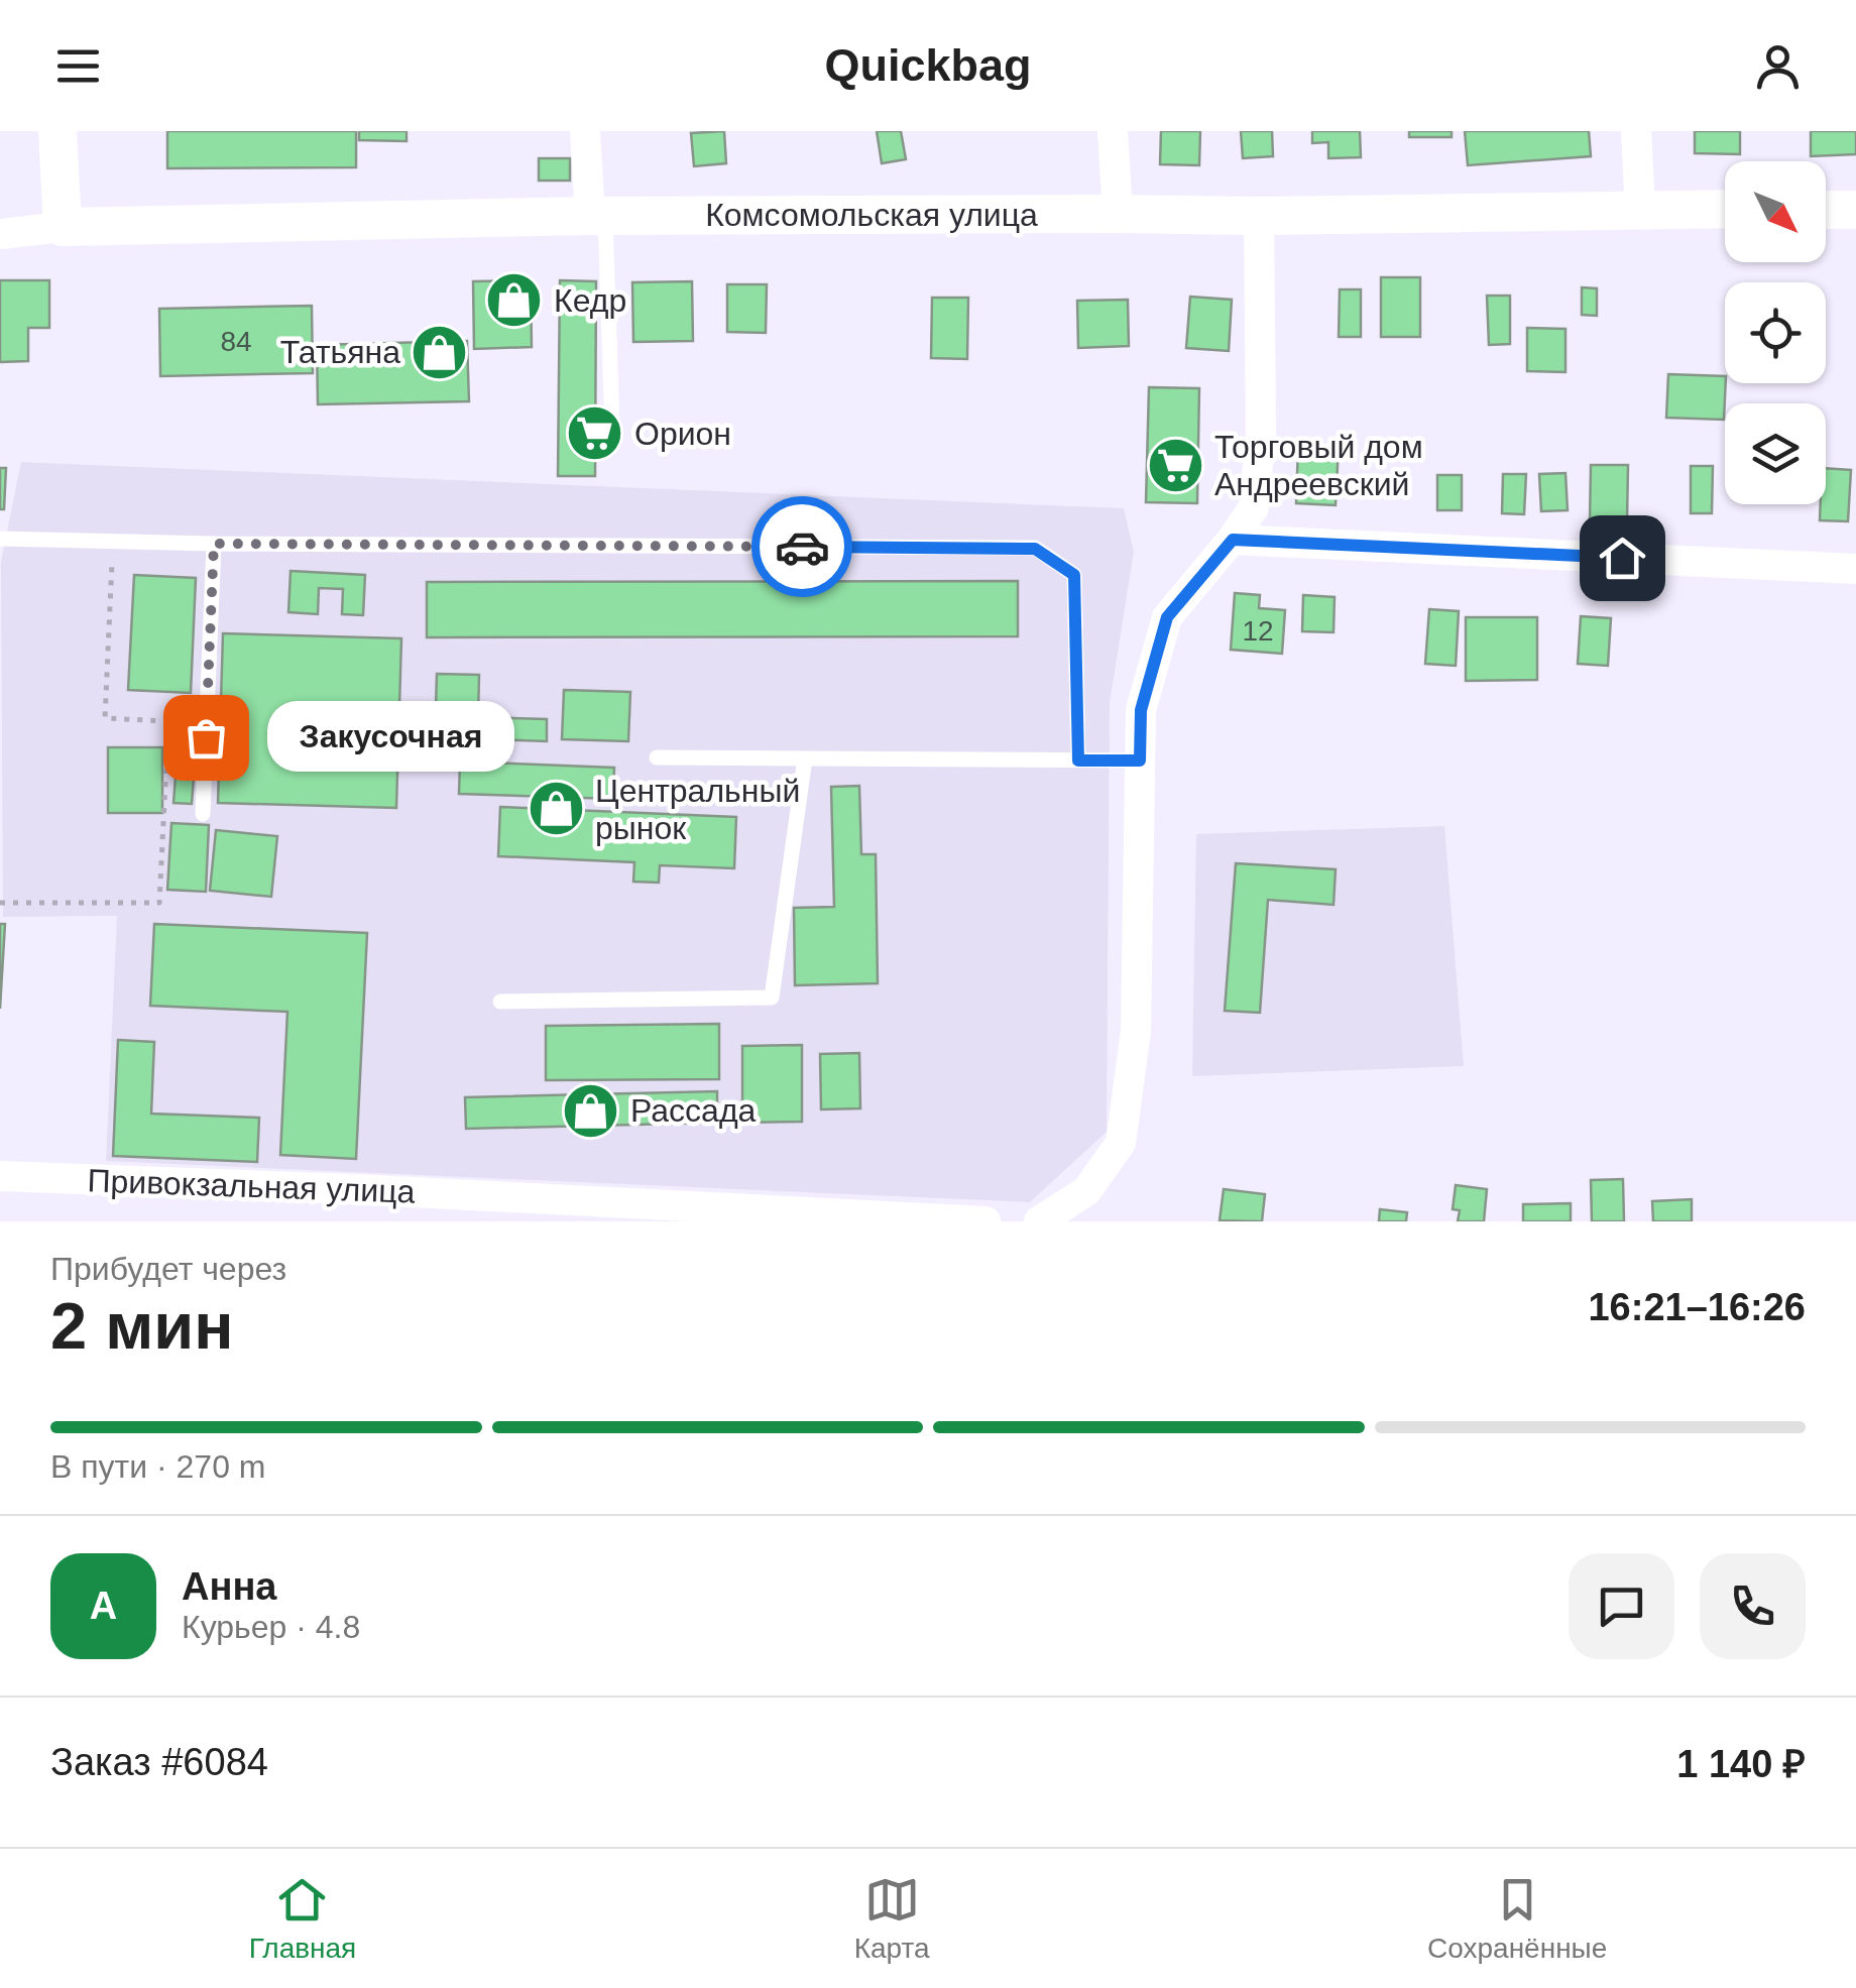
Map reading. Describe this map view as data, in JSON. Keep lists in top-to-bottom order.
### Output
{
  "streets": {
    "street": ["Комсомольская улица", "Привокзальная улица"]
  },
  "places": {
    "shop": [
      "Кедр",
      "Татьяна",
      "Центральный рынок",
      "Рассада"
    ],
    "supermarket": ["Орион", "Торговый дом Андреевский"],
    "other": ["Закусочная"]
  },
  "house_numbers": ["84", "12"],
  "north": "bottom right",
  "page": {
    "header": "Quickbag",
    "bubble": "Закусочная",
    "heading": ["2 мин", "Прибудет через", "16:21–16:26"],
    "panel": [
      "Анна",
      "Курьер · 4.8",
      "Заказ #6084",
      "1 140 ₽"
    ],
    "bar": "В пути · 270 m",
    "round": "А",
    "tabs": ["Главная", "Карта", "Сохранённые"]
  }
}
